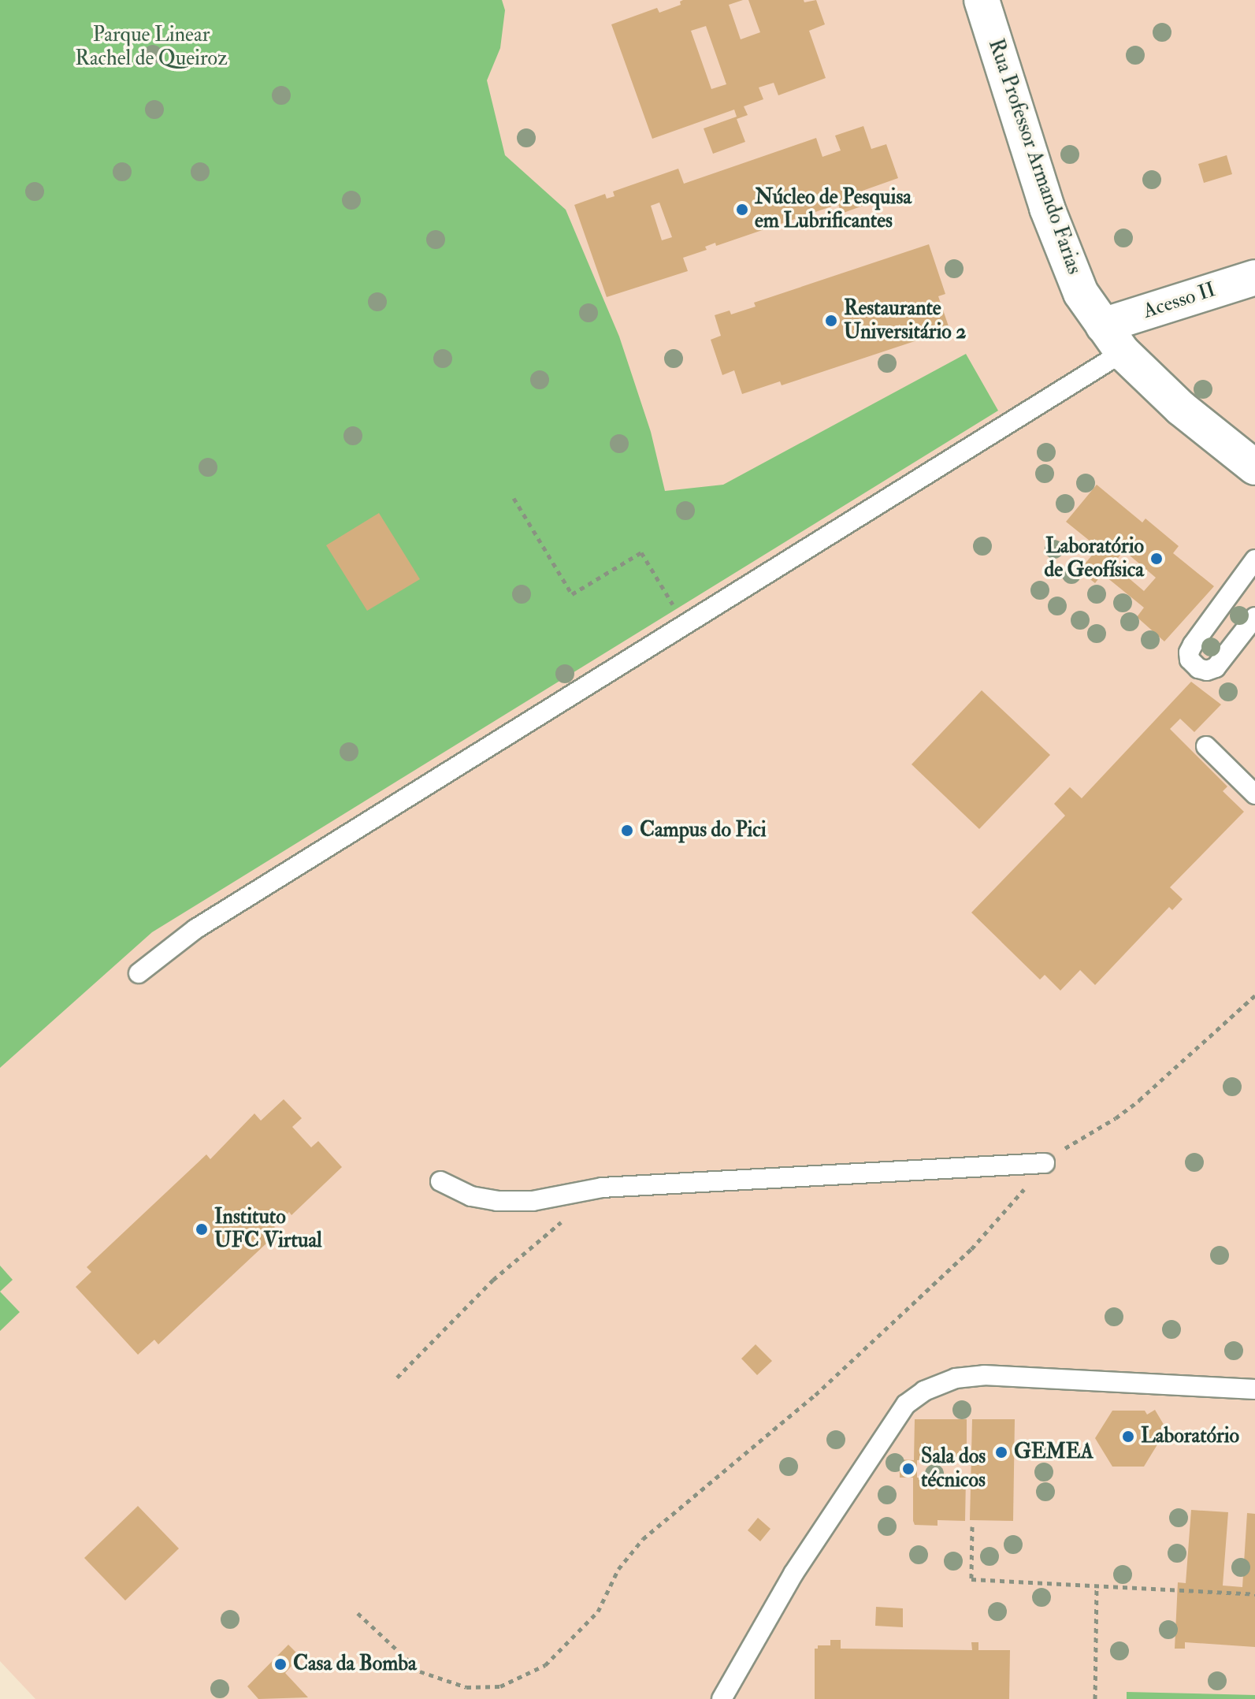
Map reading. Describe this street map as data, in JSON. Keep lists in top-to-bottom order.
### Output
{
  "streets": {
    "street": ["Rua Professor Armando Farias", "Acesso II"]
  },
  "crossings": [
    ["Rua Professor Armando Farias", "Acesso II"]
  ],
  "parks": ["Parque Linear Rachel de Queiroz"],
  "places": [
    "Núcleo de Pesquisa em Lubrificantes",
    "Restaurante Universitário 2",
    "Laboratório de Geofísica",
    "Campus do Pici",
    "Instituto UFC Virtual",
    "Laboratório",
    "GEMEA",
    "Sala dos técnicos",
    "Casa da Bomba"
  ]
}
